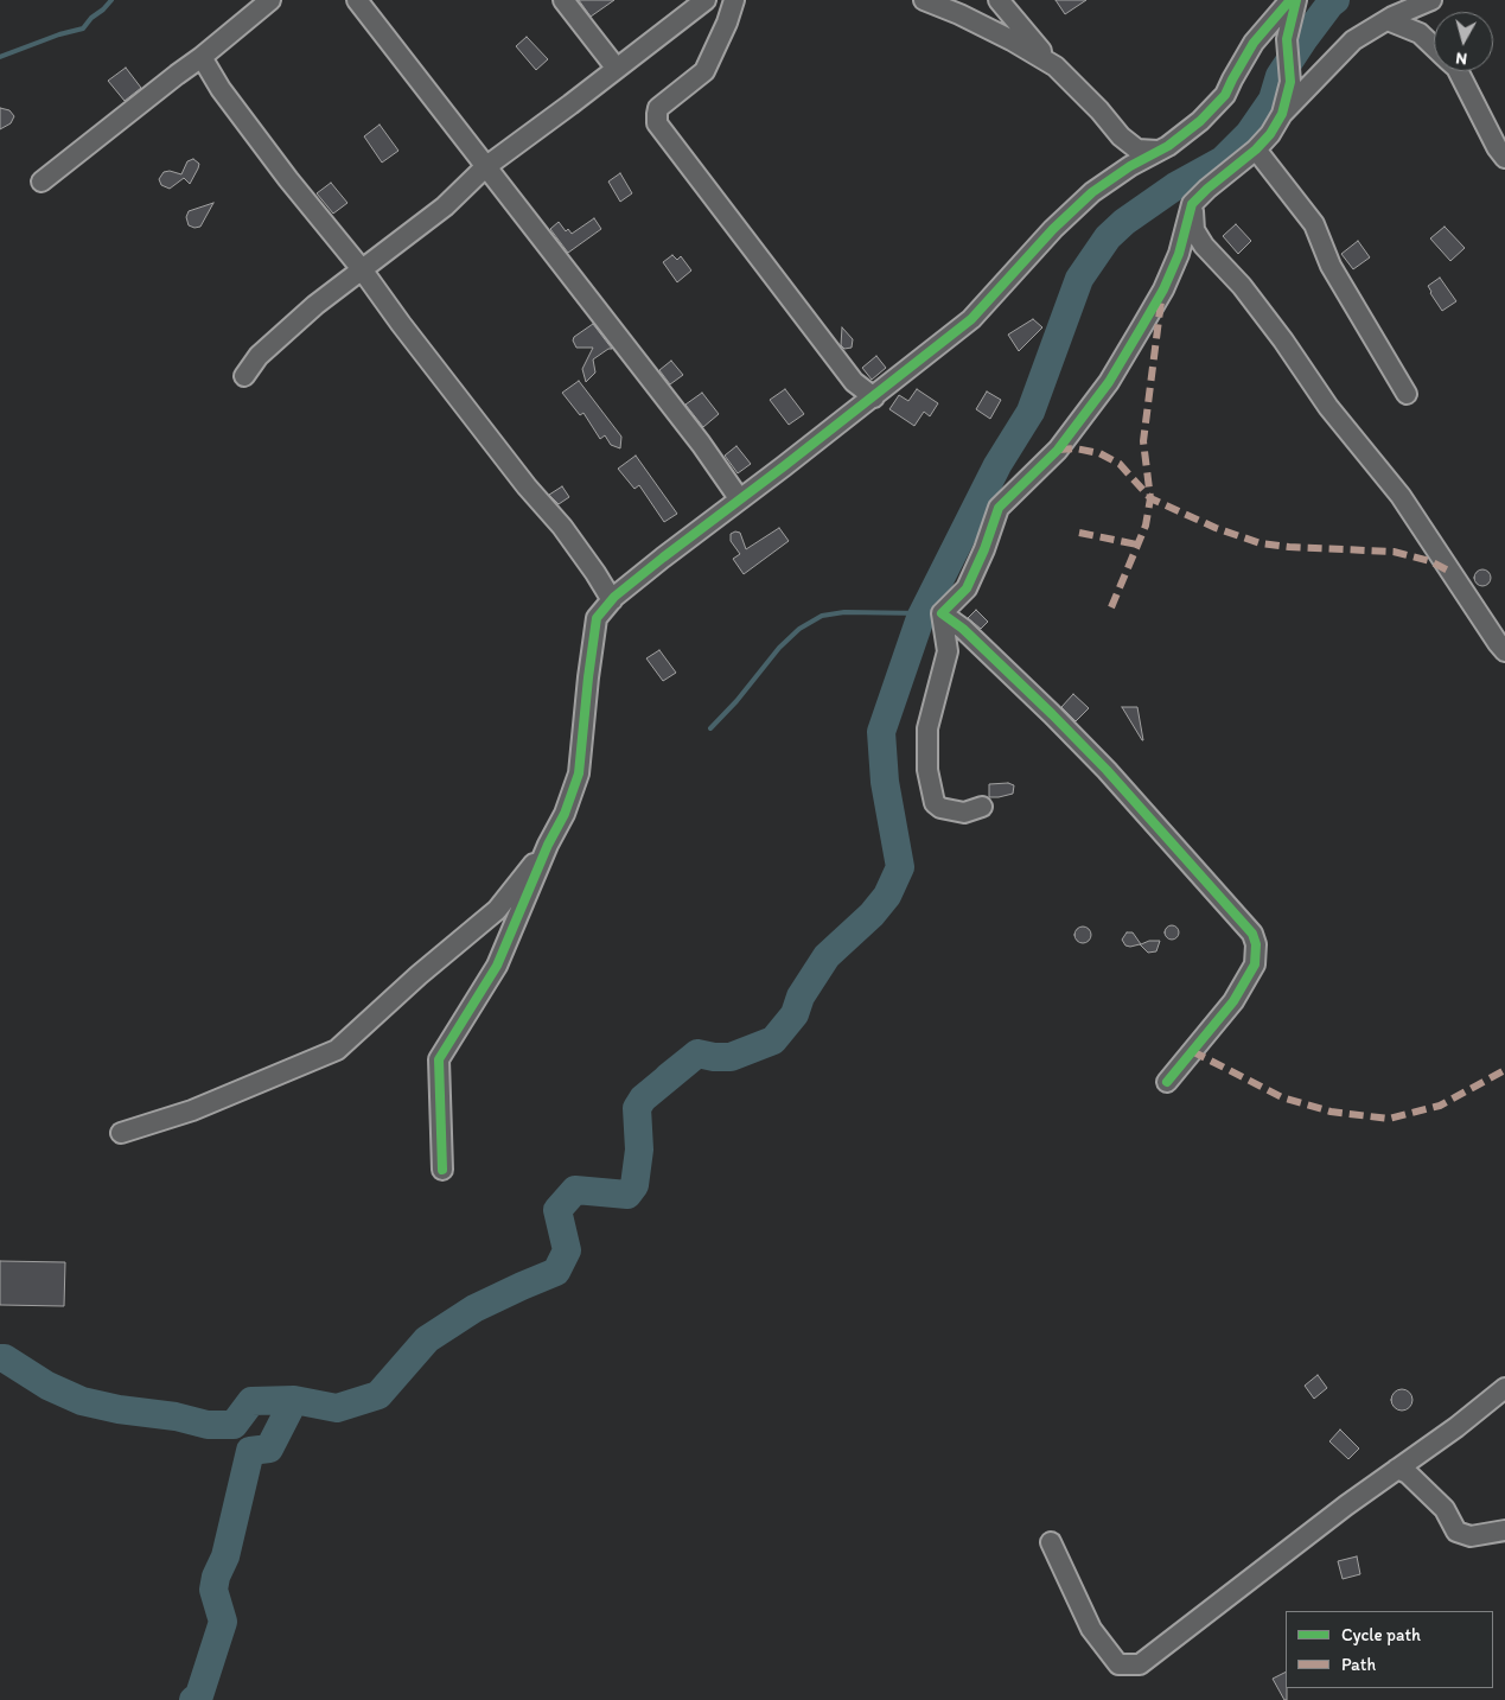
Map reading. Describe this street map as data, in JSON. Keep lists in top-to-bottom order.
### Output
{
  "legend": ["Cycle path", "Path"],
  "north": "bottom"
}
